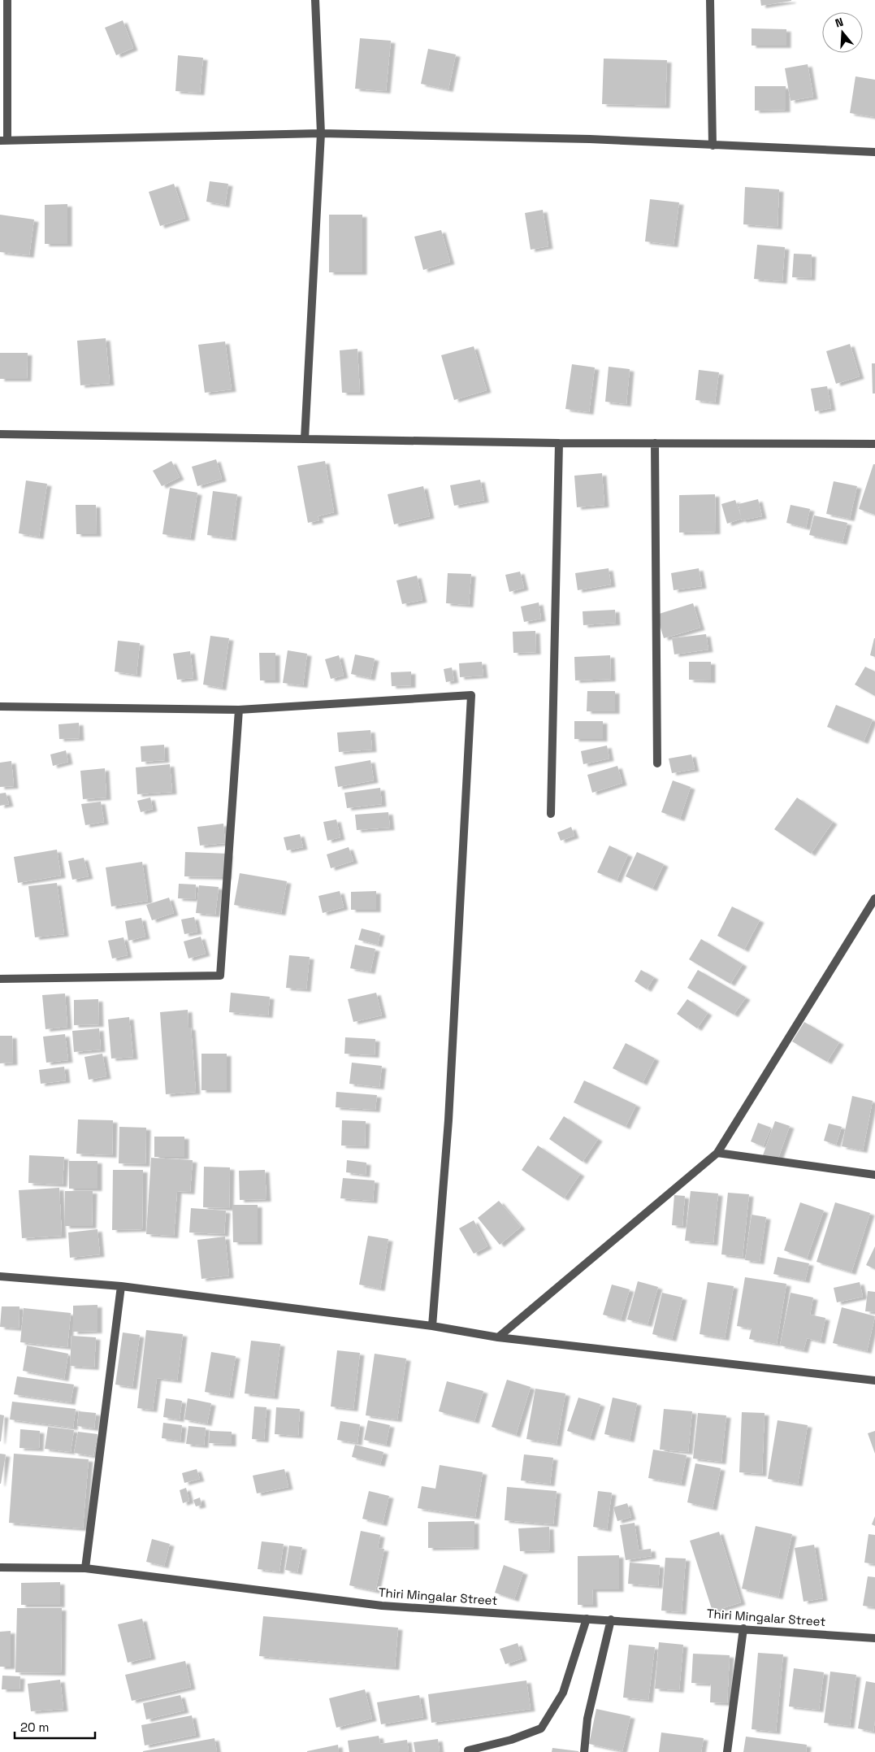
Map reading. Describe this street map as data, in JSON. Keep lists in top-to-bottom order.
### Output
{
  "streets": {
    "street": ["Thiri Mingalar Street"]
  },
  "scale_bar": "20 m",
  "north": "top"
}
